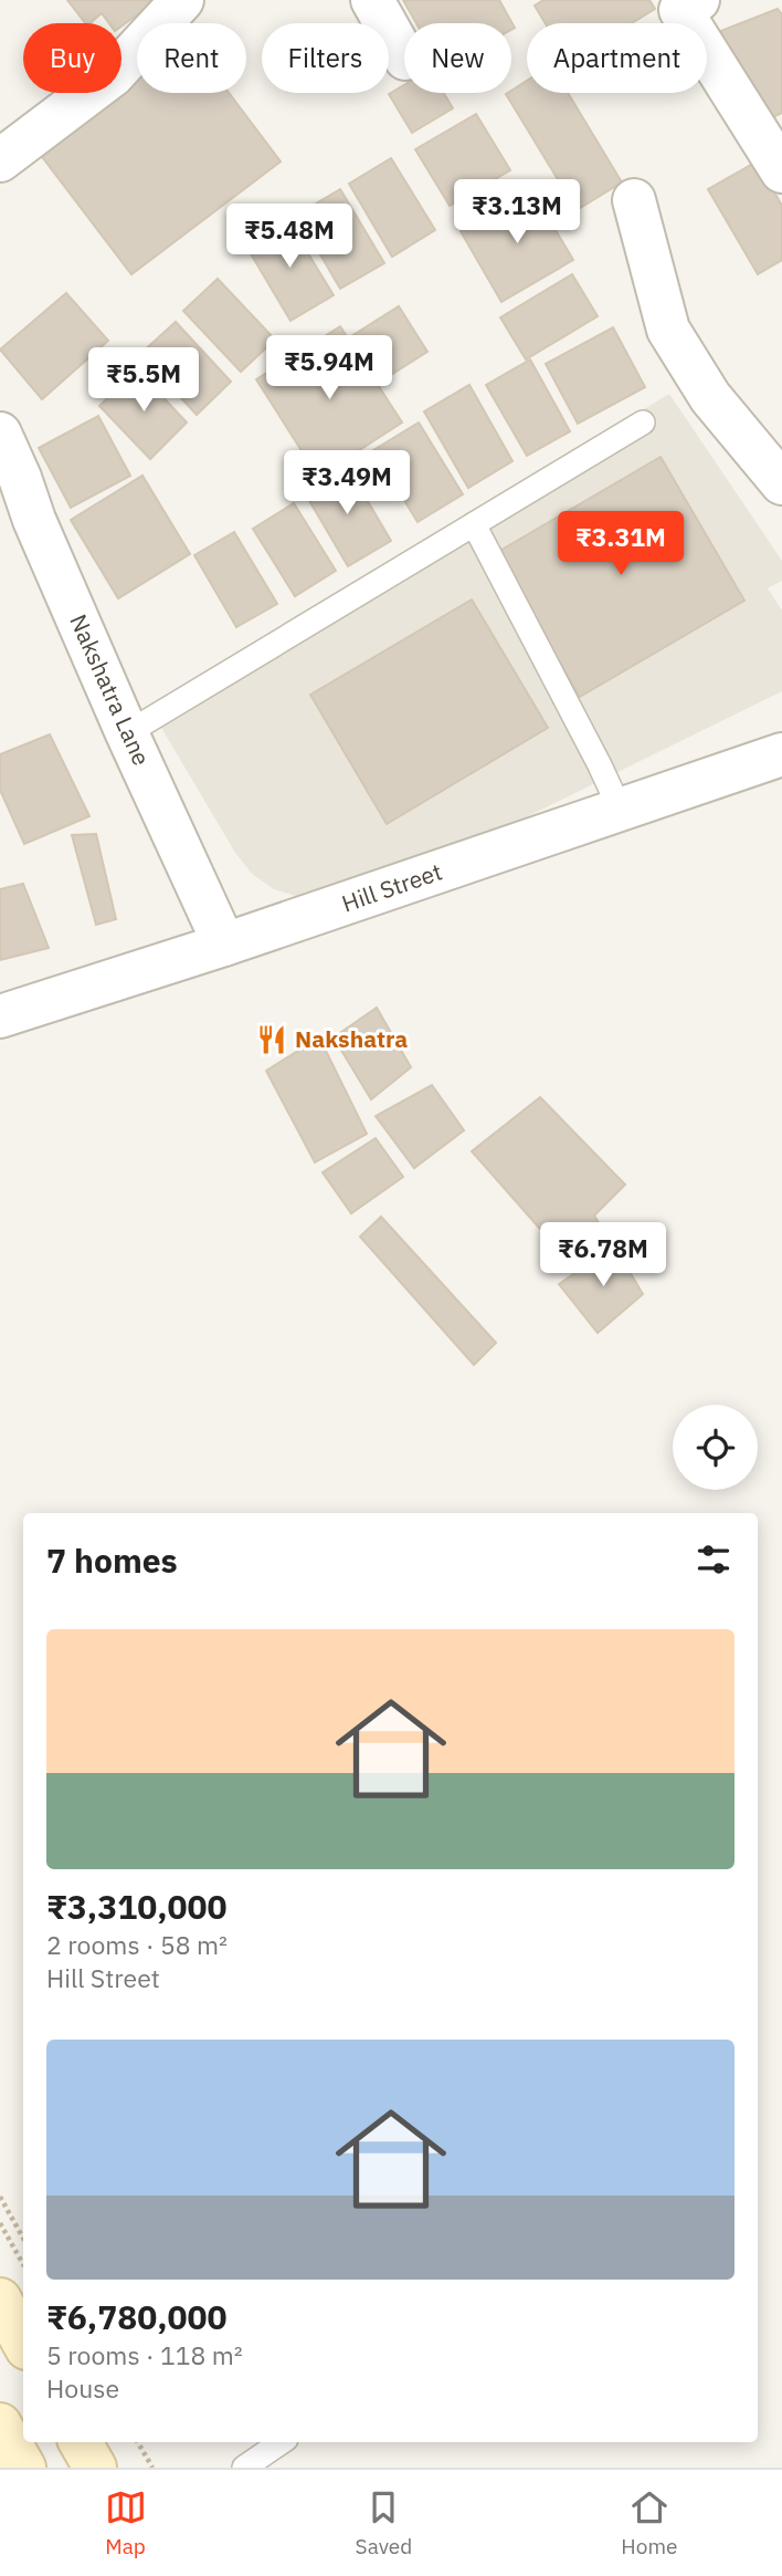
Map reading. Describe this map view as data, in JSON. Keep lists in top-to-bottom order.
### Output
{
  "streets": {
    "street": ["Nakshatra Lane", "Hill Street"]
  },
  "crossings": [
    ["Nakshatra Lane", "Hill Street"]
  ],
  "places": {
    "restaurant": ["Nakshatra"]
  },
  "page": {
    "chip": [
      "Buy",
      "Rent",
      "Filters",
      "New",
      "Apartment"
    ],
    "price": [
      "₹3.13M",
      "₹5.48M",
      "₹5.94M",
      "₹5.5M",
      "₹3.49M",
      "₹3.31M",
      "₹6.78M"
    ],
    "heading": "7 homes",
    "list": [
      {
        "name": "₹3,310,000",
        "note": "2 rooms · 58 m² · Hill Street"
      },
      {
        "name": "₹6,780,000",
        "note": "5 rooms · 118 m² · House"
      }
    ],
    "tabs": ["Map", "Saved", "Home"]
  }
}
